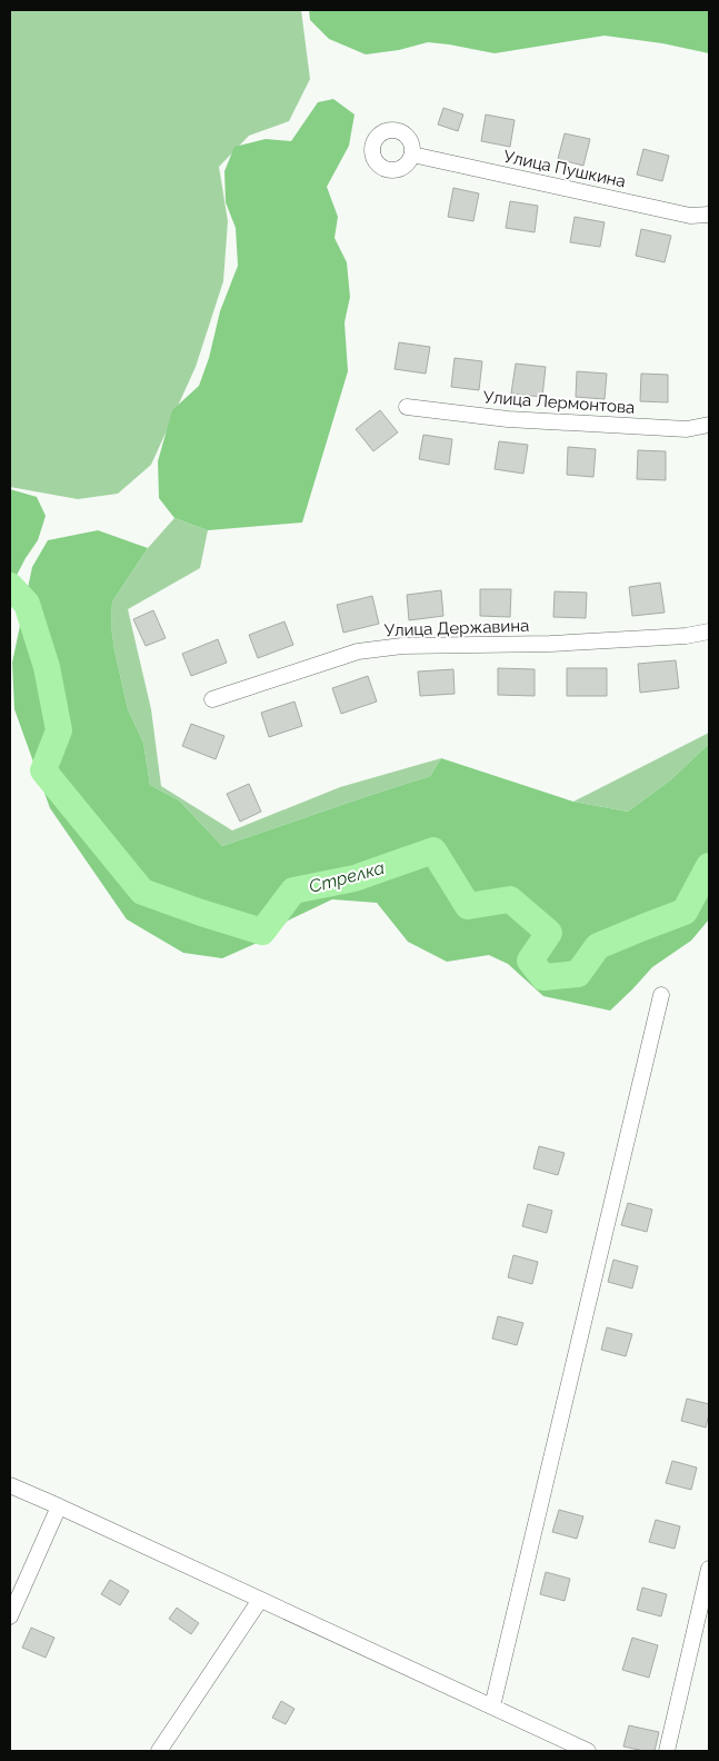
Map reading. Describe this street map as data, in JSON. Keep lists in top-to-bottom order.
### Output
{
  "streets": {
    "street": ["Улица Пушкина", "Улица Лермонтова", "Улица Державина"]
  },
  "water": ["Стрелка"]
}
